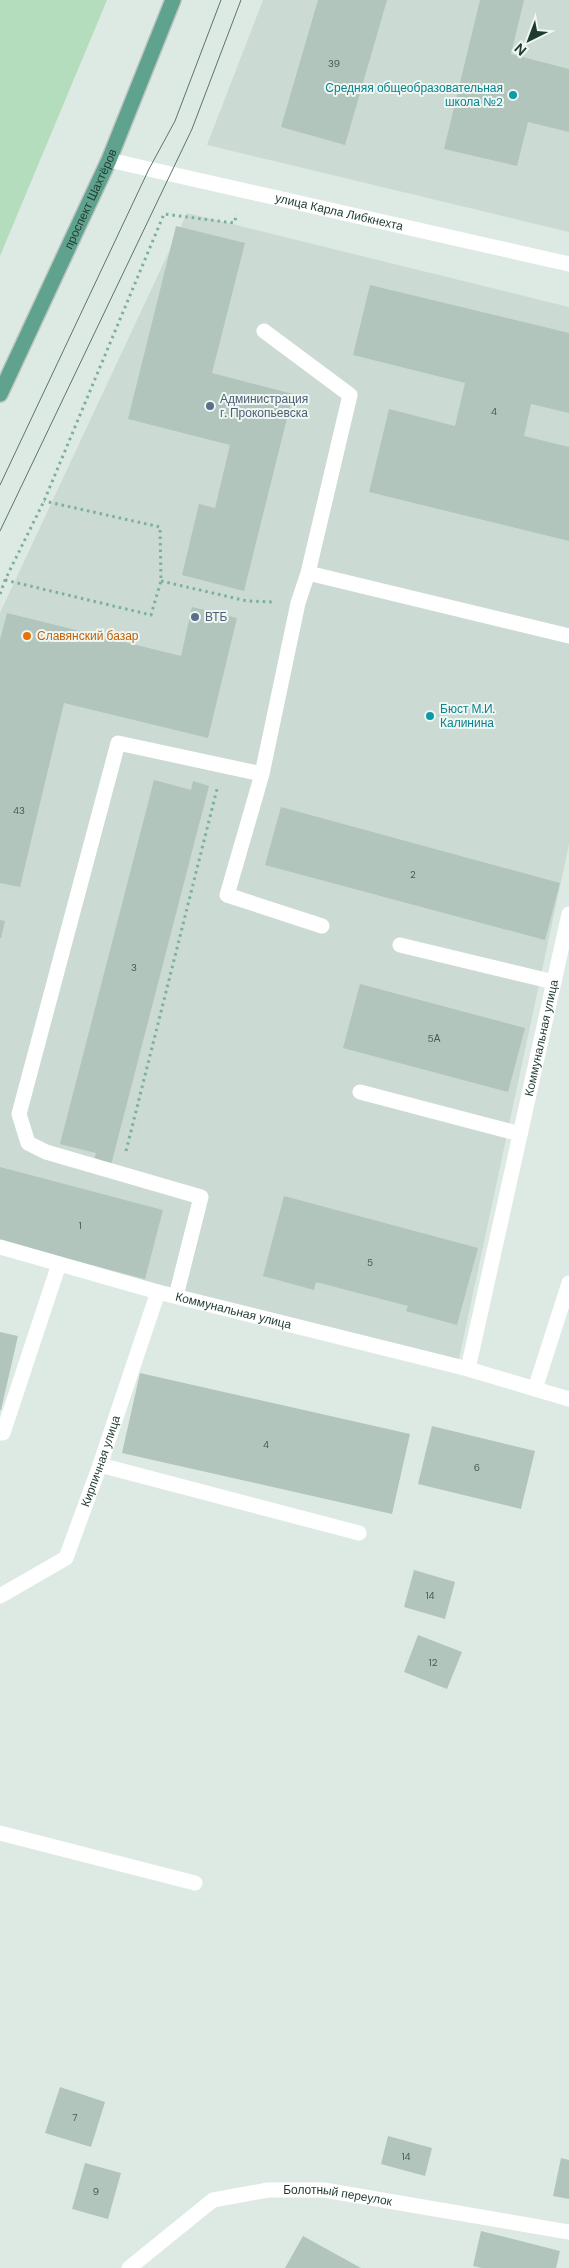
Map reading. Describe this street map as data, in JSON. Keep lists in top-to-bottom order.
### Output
{
  "streets": {
    "main road": ["проспект Шахтёров"],
    "street": [
      "улица Карла Либкнехта",
      "Коммунальная улица",
      "Кирпичная улица",
      "Болотный переулок"
    ]
  },
  "crossings": [
    ["проспект Шахтёров", "улица Карла Либкнехта"],
    ["Коммунальная улица", "Кирпичная улица"]
  ],
  "places": [
    "Средняя общеобразовательная школа №2",
    "Администрация г. Прокопьевска",
    "ВТБ",
    "Славянский базар",
    "Бюст М.И. Калинина"
  ],
  "house_numbers": [
    "39",
    "4",
    "43",
    "2",
    "3",
    "5А",
    "1",
    "5",
    "4",
    "6",
    "14",
    "12",
    "7",
    "14",
    "9"
  ],
  "north": "bottom left"
}
